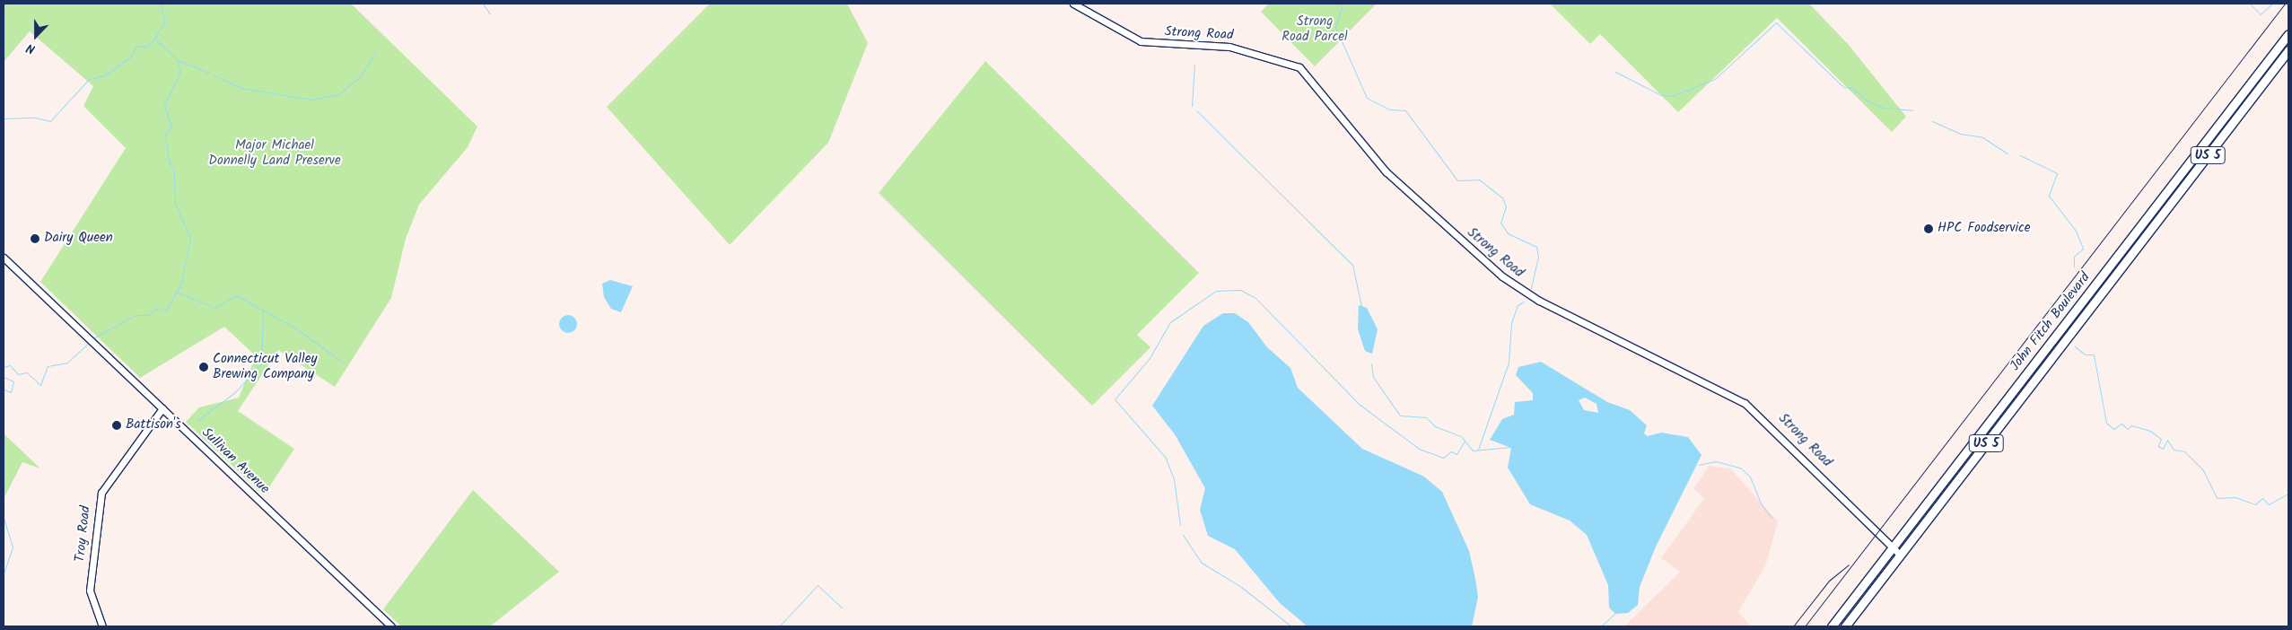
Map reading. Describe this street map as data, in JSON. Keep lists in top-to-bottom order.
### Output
{
  "streets": {
    "highway": ["US 5", "John Fitch Boulevard"],
    "street": ["Strong Road", "Sullivan Avenue", "Troy Road"]
  },
  "crossings": [
    ["Strong Road", "John Fitch Boulevard"],
    ["Sullivan Avenue", "Troy Road"]
  ],
  "parks": ["Strong Road Parcel", "Major Michael Donnelly Land Preserve"],
  "places": [
    "HPC Foodservice",
    "Dairy Queen",
    "Connecticut Valley Brewing Company",
    "Battison's"
  ],
  "north": "bottom"
}
